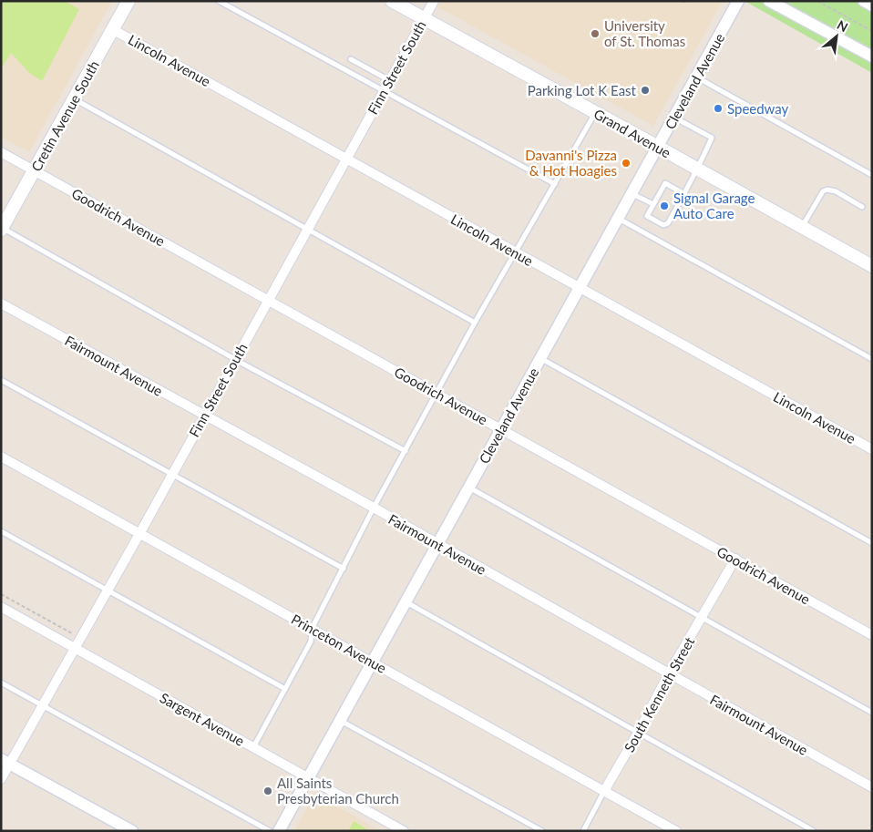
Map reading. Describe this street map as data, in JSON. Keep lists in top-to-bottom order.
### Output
{
  "streets": {
    "main road": ["Cretin Avenue South", "Grand Avenue"],
    "street": [
      "Lincoln Avenue",
      "Finn Street South",
      "Cleveland Avenue",
      "Goodrich Avenue",
      "Fairmount Avenue",
      "Princeton Avenue",
      "South Kenneth Street",
      "Sargent Avenue"
    ]
  },
  "crossings": [
    ["Lincoln Avenue", "Finn Street South"],
    ["Lincoln Avenue", "Cleveland Avenue"],
    ["Lincoln Avenue", "Cretin Avenue South"],
    ["Finn Street South", "Grand Avenue"],
    ["Finn Street South", "Goodrich Avenue"],
    ["Finn Street South", "Fairmount Avenue"],
    ["Finn Street South", "Princeton Avenue"],
    ["Finn Street South", "Sargent Avenue"],
    ["Cleveland Avenue", "Grand Avenue"],
    ["Cleveland Avenue", "Goodrich Avenue"],
    ["Cleveland Avenue", "Fairmount Avenue"],
    ["Cleveland Avenue", "Princeton Avenue"],
    ["Cleveland Avenue", "Sargent Avenue"],
    ["Cretin Avenue South", "Goodrich Avenue"],
    ["Goodrich Avenue", "South Kenneth Street"],
    ["Fairmount Avenue", "South Kenneth Street"],
    ["Princeton Avenue", "South Kenneth Street"]
  ],
  "places": [
    "University of St. Thomas",
    "Parking Lot K East",
    "Speedway",
    "Davanni's Pizza & Hot Hoagies",
    "Signal Garage Auto Care",
    "All Saints Presbyterian Church"
  ],
  "north": "top right"
}
